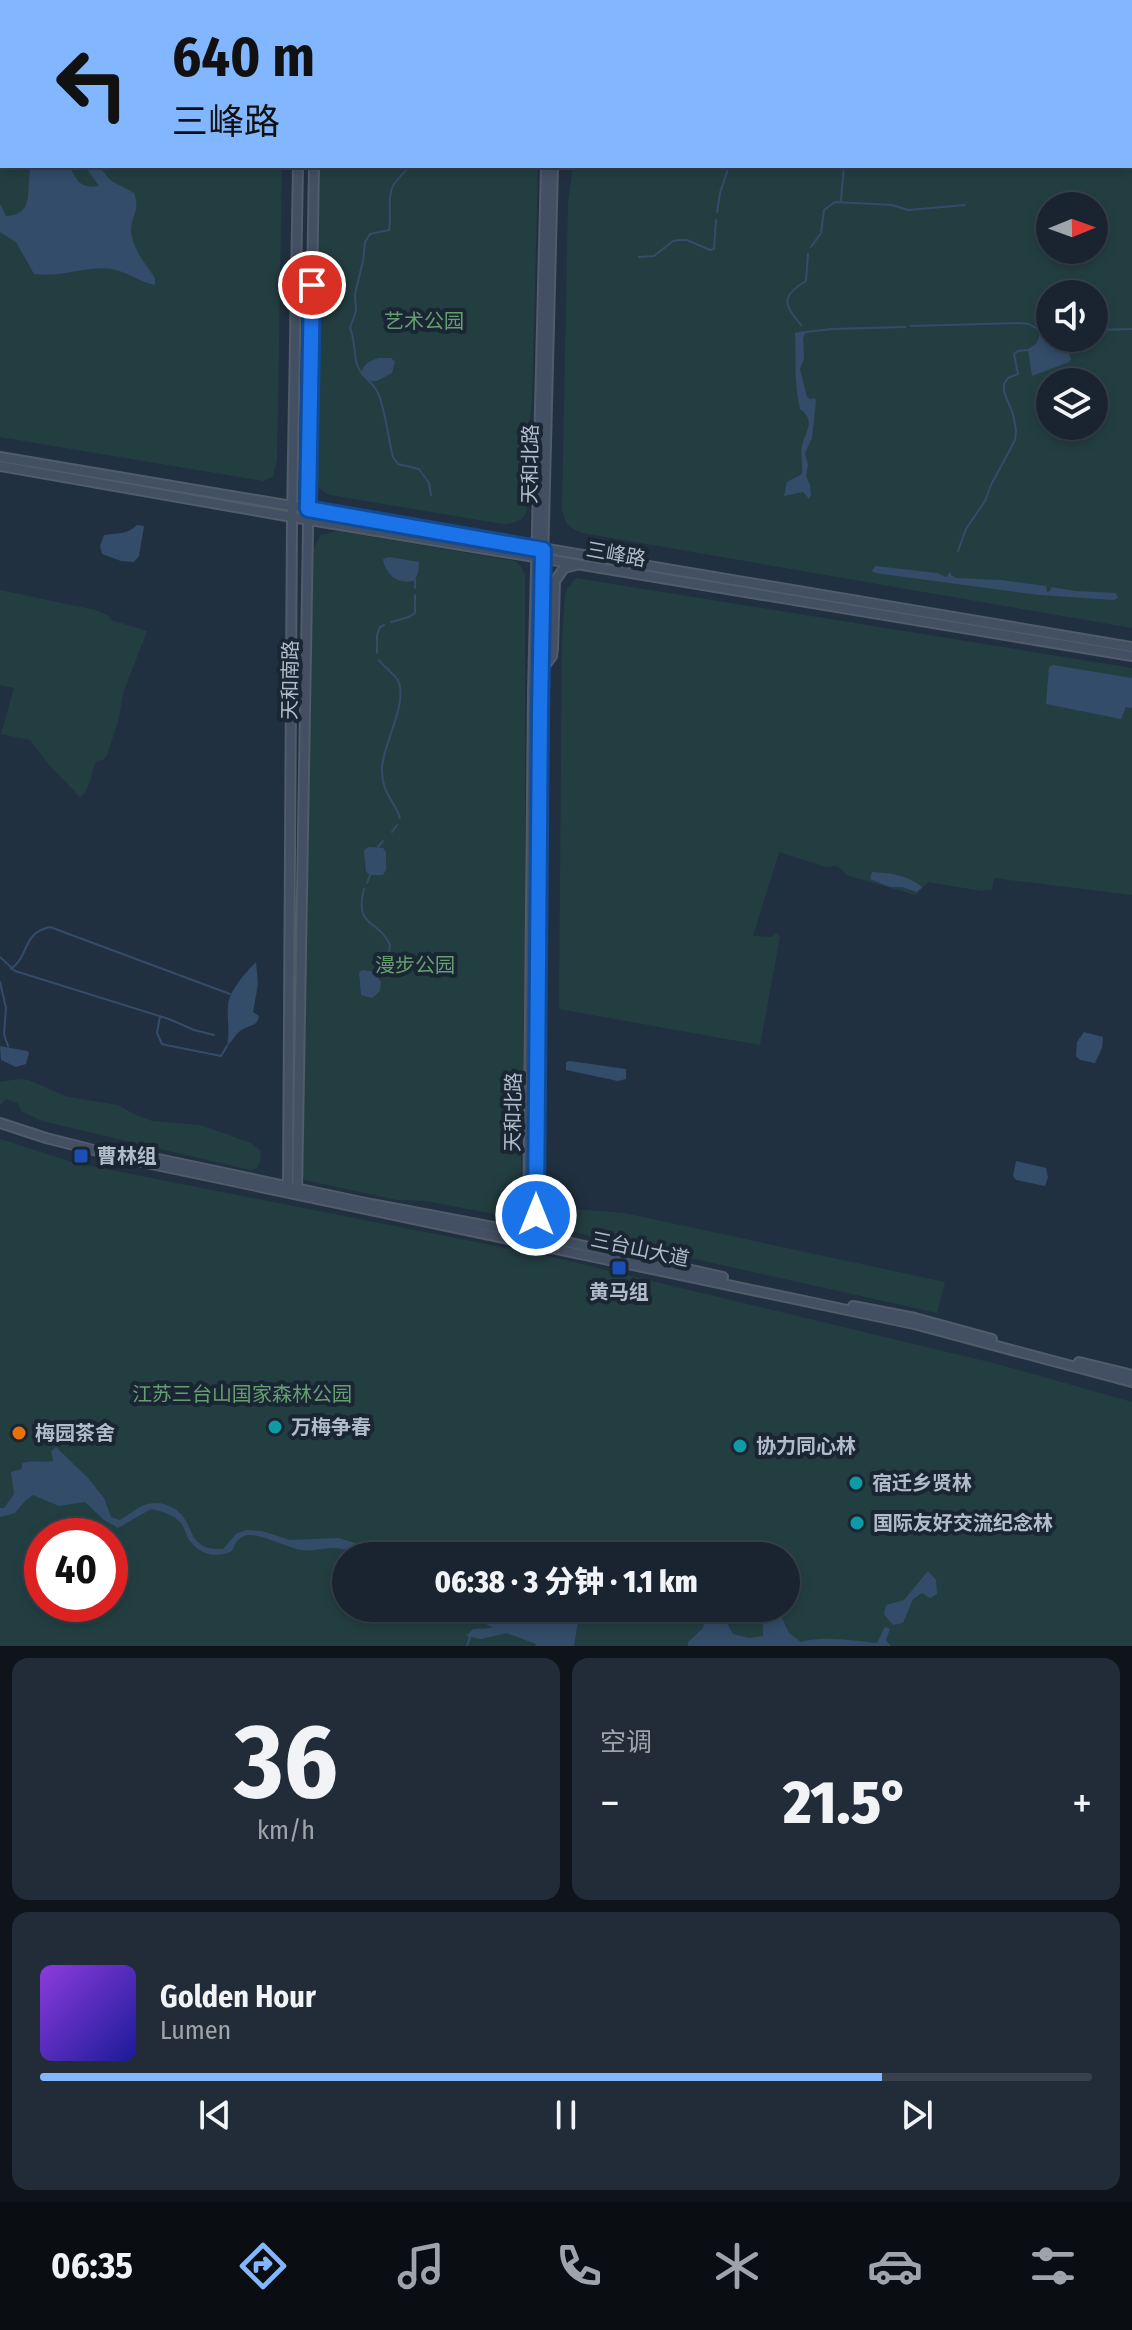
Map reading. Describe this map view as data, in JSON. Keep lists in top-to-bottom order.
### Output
{
  "streets": {
    "street": [
      "天和北路",
      "三峰路",
      "天和南路",
      "三台山大道"
    ]
  },
  "crossings": [
    ["天和北路", "三峰路"],
    ["天和北路", "三台山大道"],
    ["三峰路", "天和南路"],
    ["天和南路", "三台山大道"]
  ],
  "parks": ["艺术公园", "漫步公园", "江苏三台山国家森林公园"],
  "places": {
    "transit": ["曹林组", "黄马组"],
    "other": [
      "万梅争春",
      "梅园茶舍",
      "协力同心林",
      "宿迁乡贤林",
      "国际友好交流纪念林"
    ]
  },
  "north": "right",
  "page": {
    "turn": ["640 m", "三峰路"],
    "limit": "40",
    "trip": "06:38 · 3 分钟 · 1.1 km",
    "tile": [
      ["36", "km/h"],
      "空调"
    ],
    "heat": ["−", "21.5°", "+"],
    "song": ["Golden Hour", "Lumen"],
    "tabs": "06:35"
  }
}
